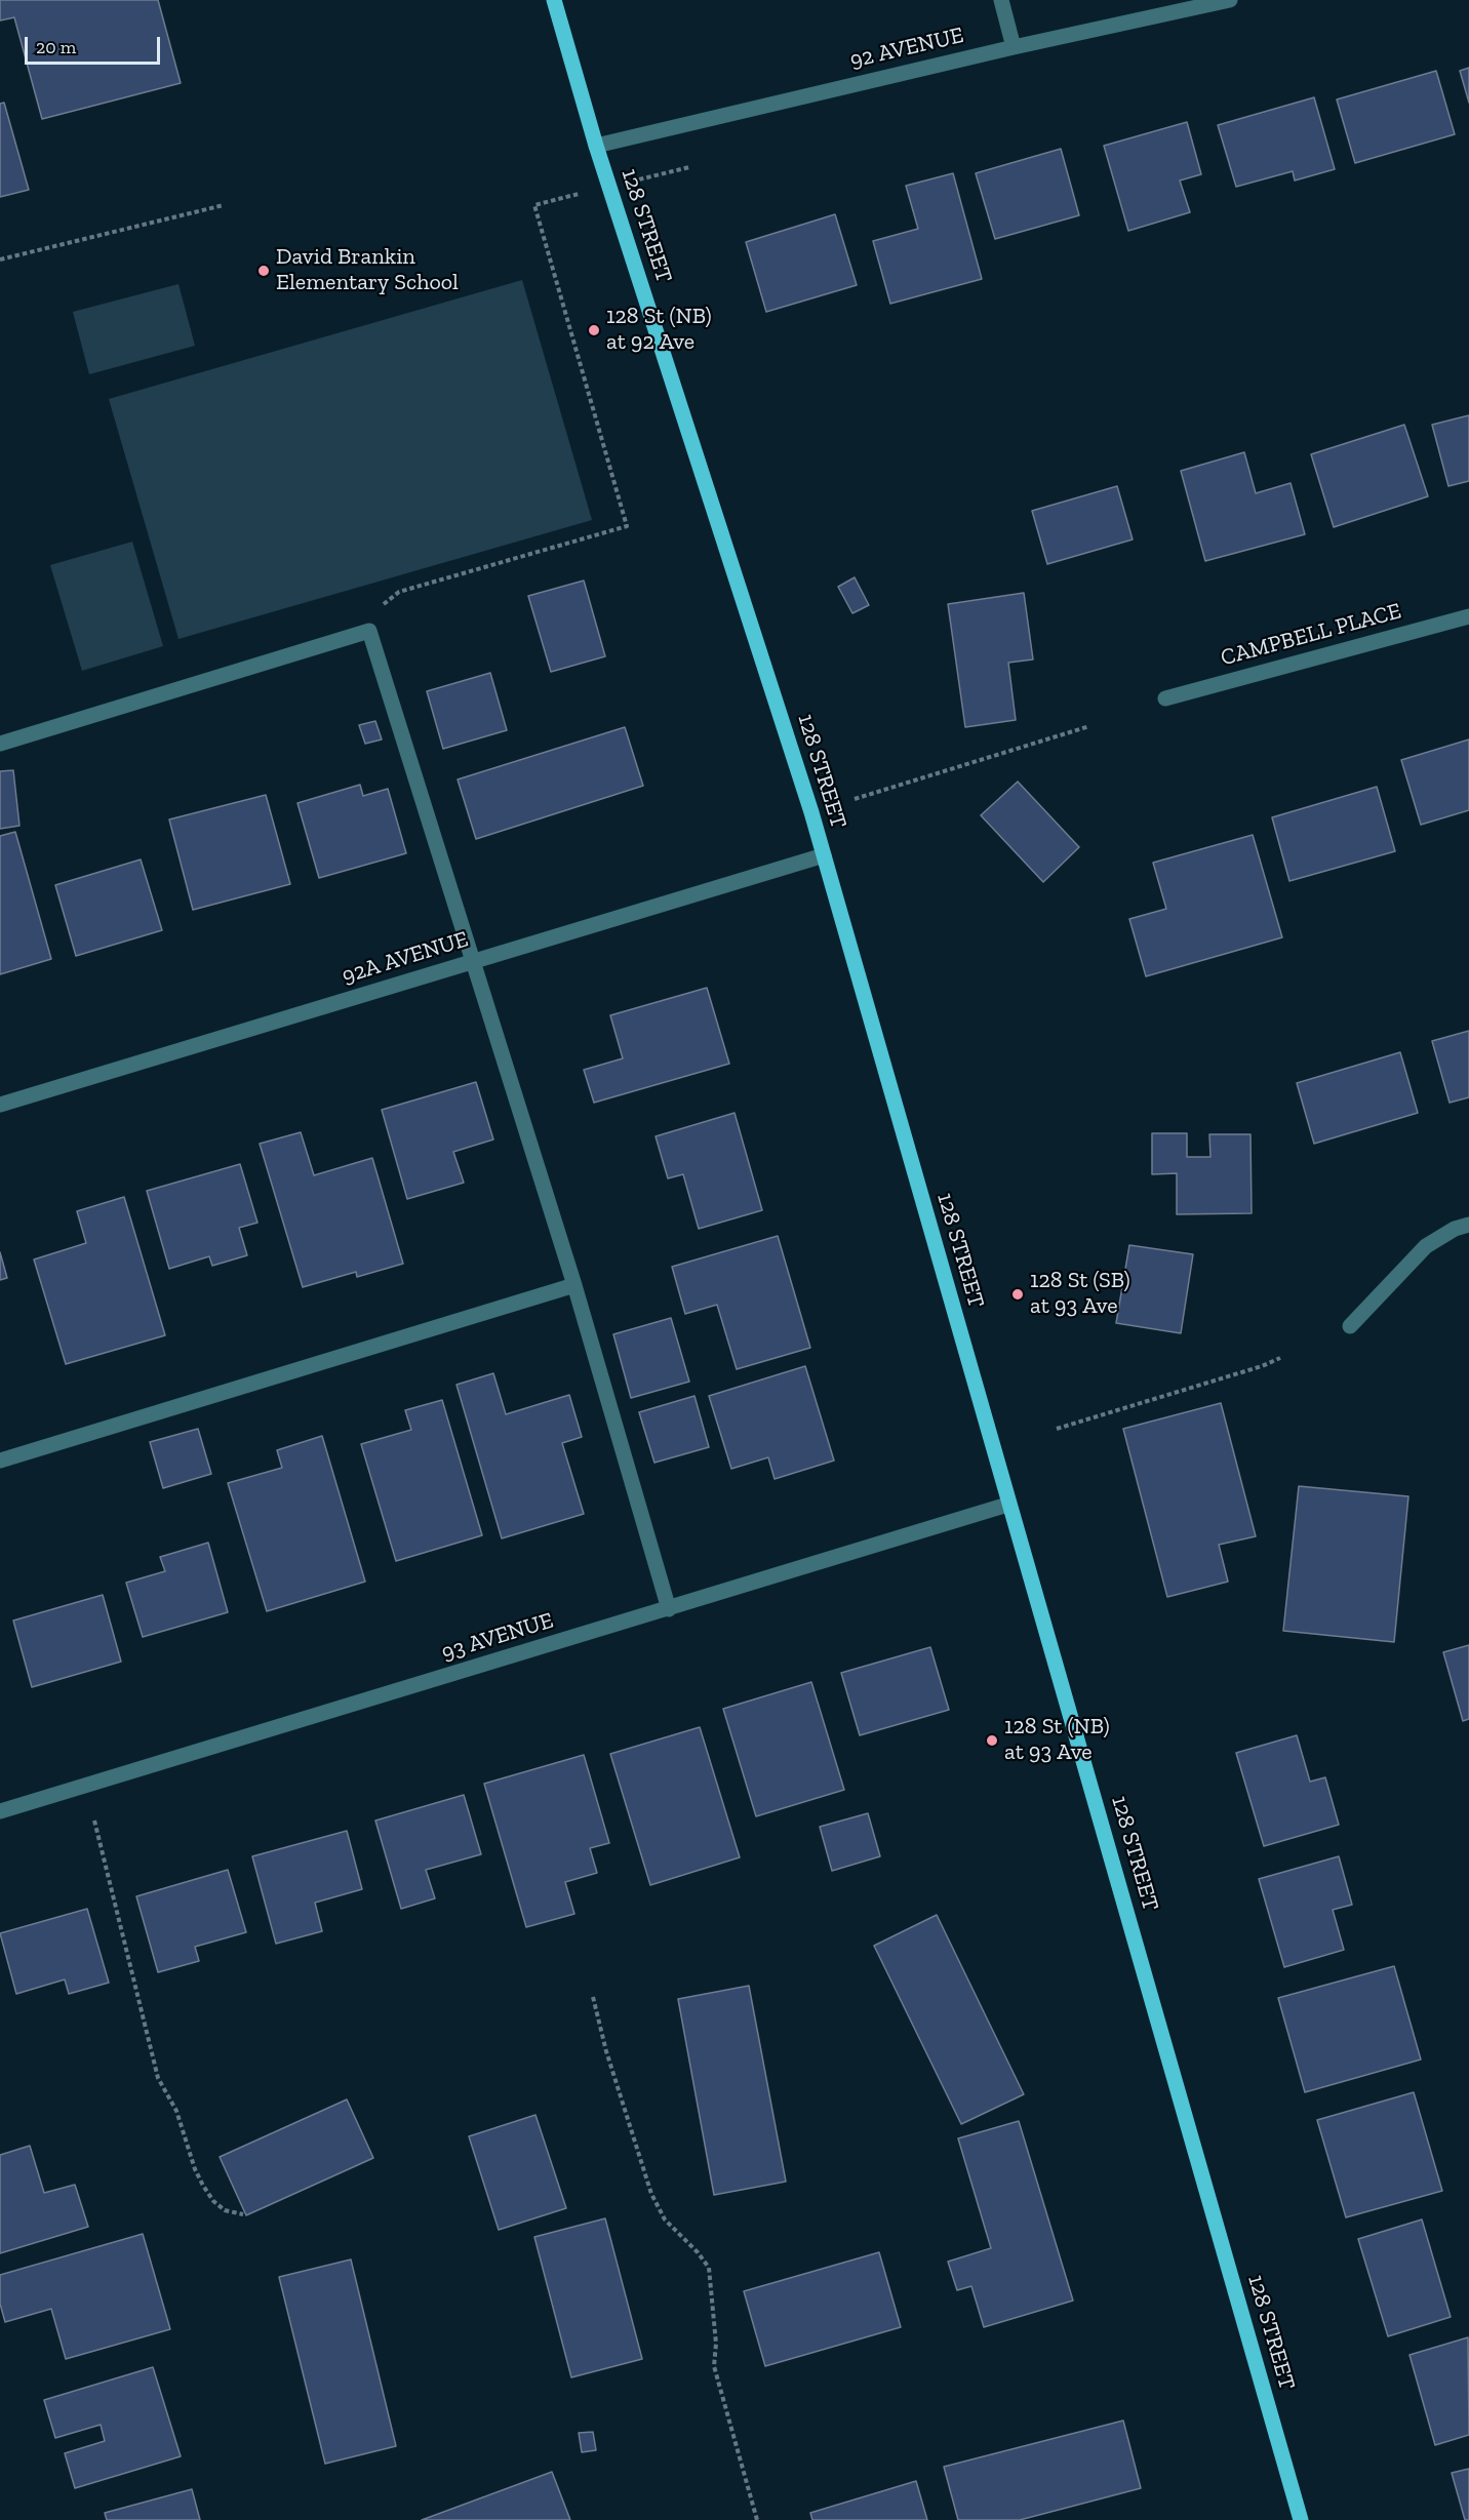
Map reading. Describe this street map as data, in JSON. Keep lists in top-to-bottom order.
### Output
{
  "streets": {
    "main road": ["128 STREET"],
    "street": [
      "92 AVENUE",
      "CAMPBELL PLACE",
      "92A AVENUE",
      "93 AVENUE"
    ]
  },
  "crossings": [
    ["92 AVENUE", "128 STREET"],
    ["128 STREET", "92A AVENUE"],
    ["128 STREET", "93 AVENUE"]
  ],
  "places": [
    "David Brankin Elementary School",
    "128 St (NB) at 92 Ave",
    "128 St (SB) at 93 Ave",
    "128 St (NB) at 93 Ave"
  ],
  "scale_bar": "20 m"
}
